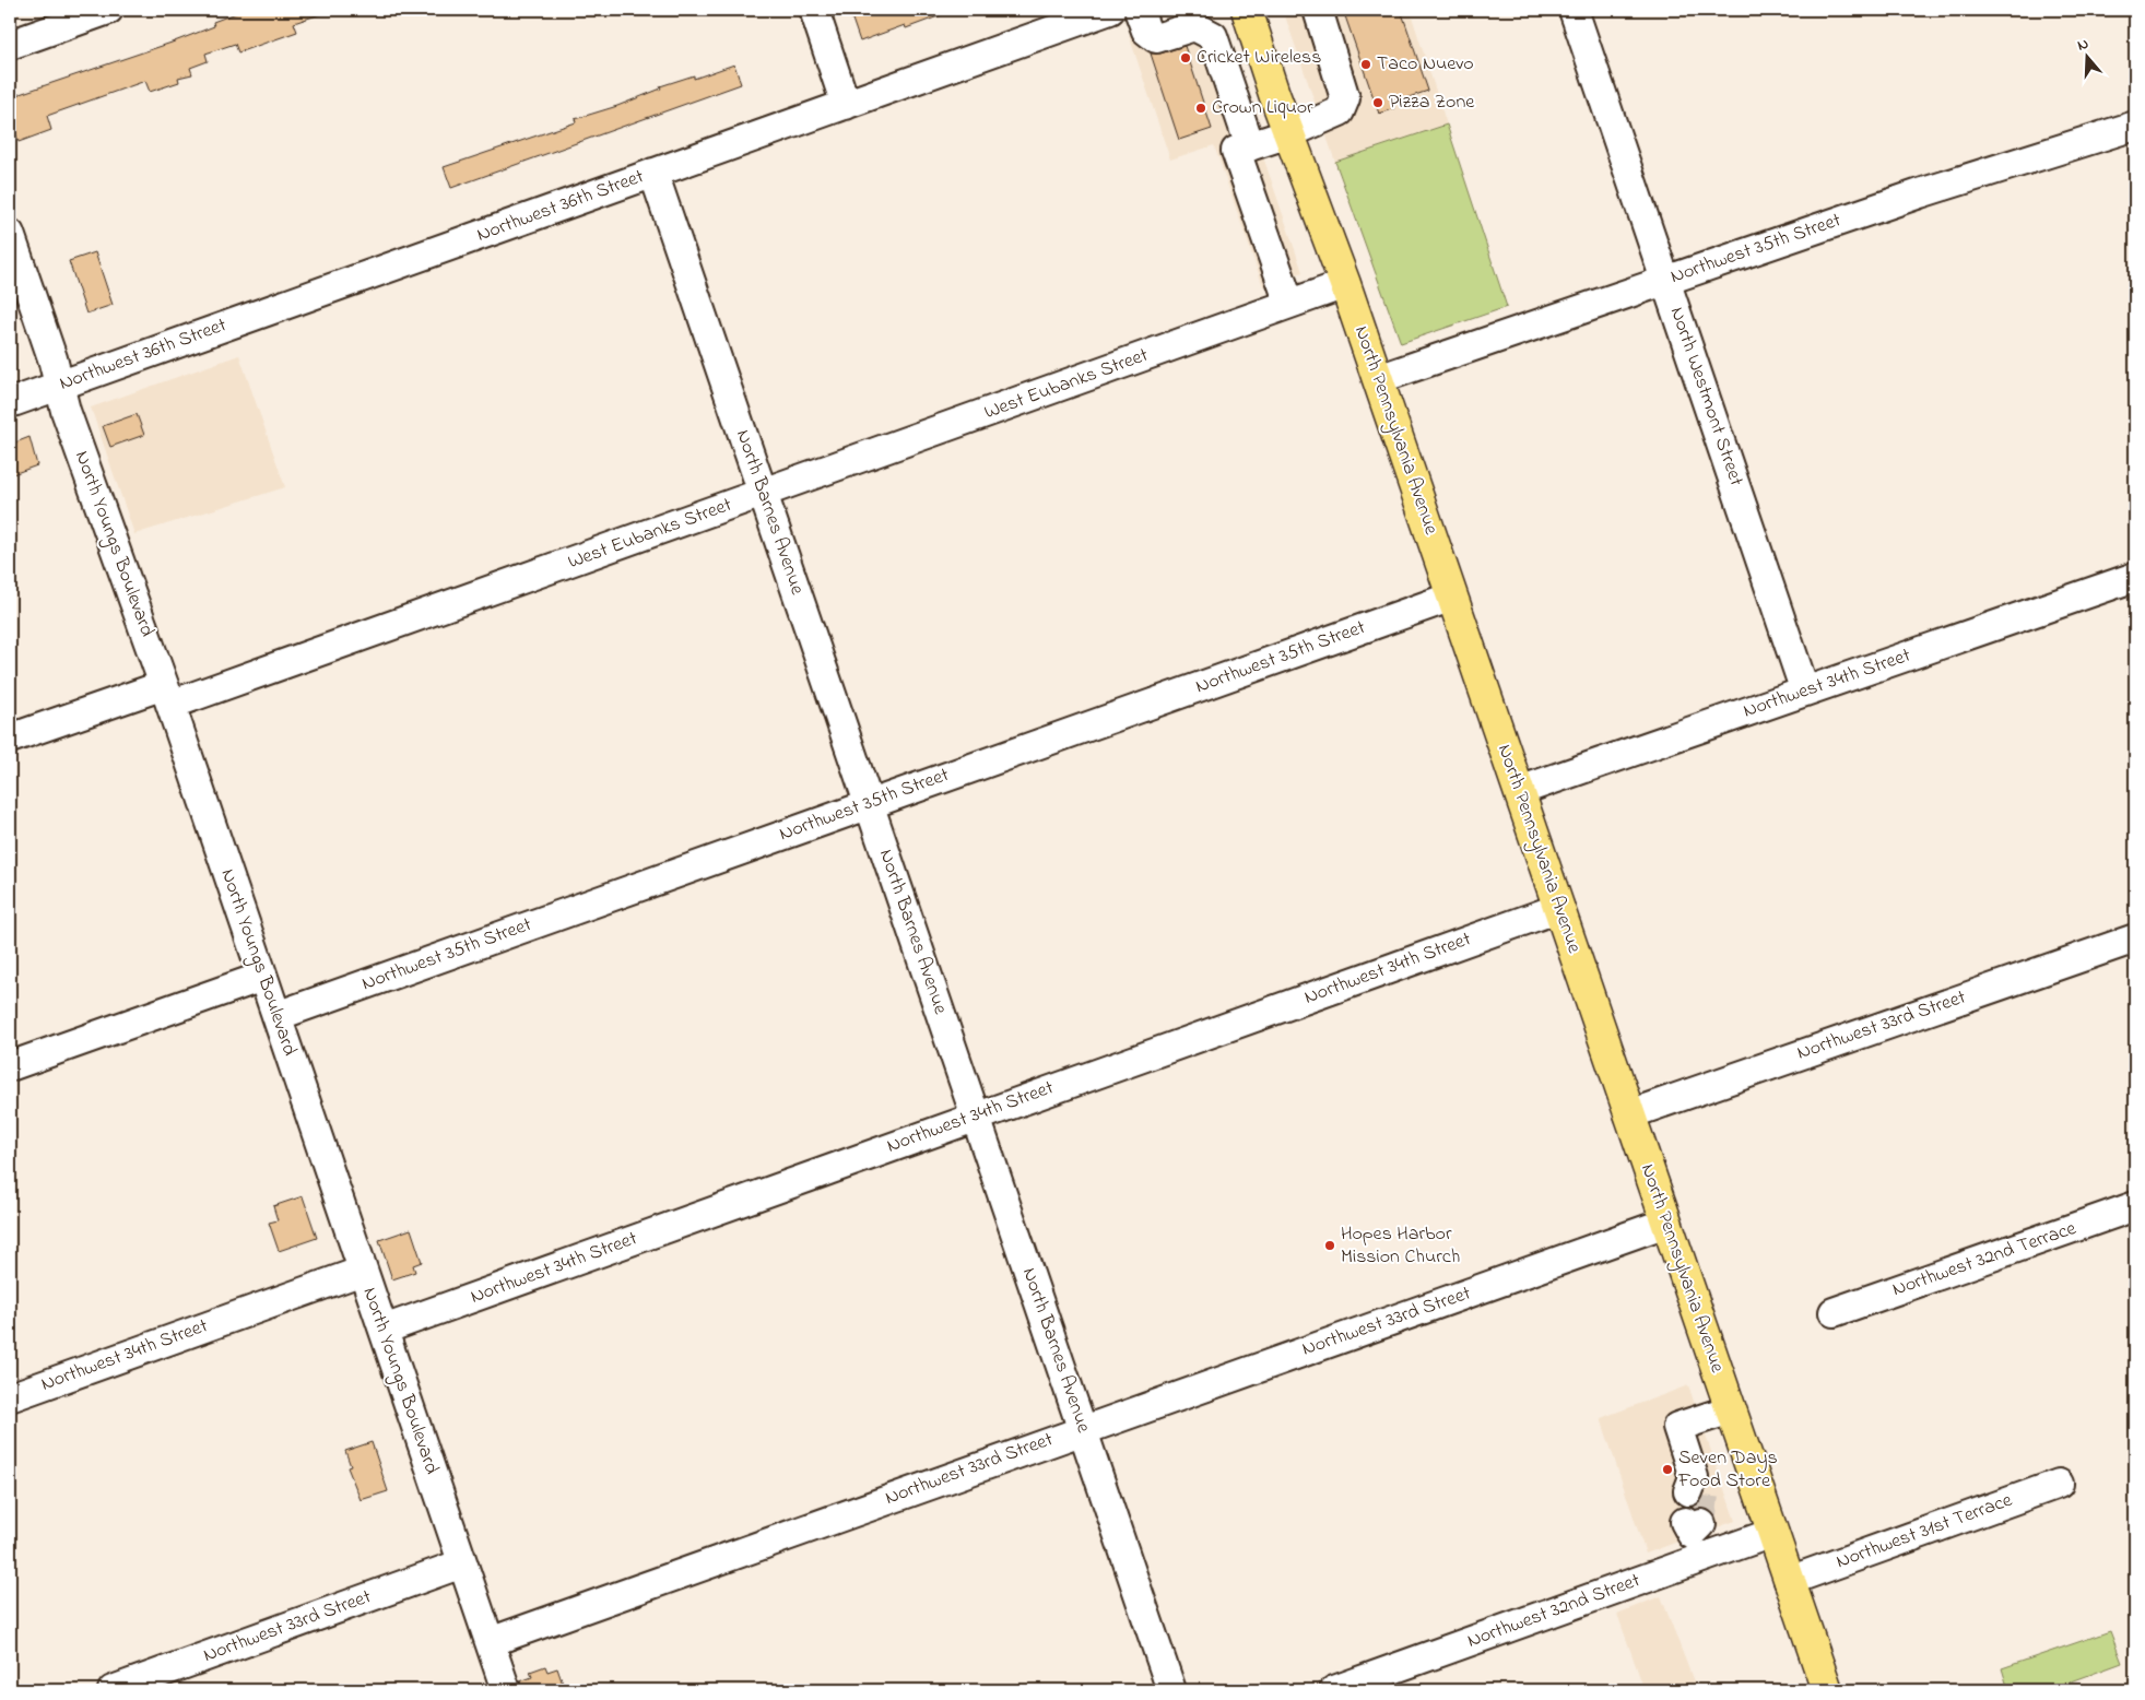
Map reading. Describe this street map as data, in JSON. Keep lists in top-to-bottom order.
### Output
{
  "streets": {
    "main road": ["North Pennsylvania Avenue"],
    "street": [
      "Northwest 36th Street",
      "Northwest 35th Street",
      "West Eubanks Street",
      "North Westmont Street",
      "North Barnes Avenue",
      "North Youngs Boulevard",
      "Northwest 34th Street",
      "Northwest 33rd Street",
      "Northwest 32nd Terrace",
      "Northwest 31st Terrace",
      "Northwest 32nd Street"
    ]
  },
  "crossings": [
    ["Northwest 36th Street", "North Barnes Avenue"],
    ["Northwest 36th Street", "North Youngs Boulevard"],
    ["Northwest 35th Street", "North Westmont Street"],
    ["Northwest 35th Street", "North Pennsylvania Avenue"],
    ["Northwest 35th Street", "North Barnes Avenue"],
    ["Northwest 35th Street", "North Youngs Boulevard"],
    ["West Eubanks Street", "North Pennsylvania Avenue"],
    ["West Eubanks Street", "North Barnes Avenue"],
    ["West Eubanks Street", "North Youngs Boulevard"],
    ["North Westmont Street", "Northwest 34th Street"],
    ["North Pennsylvania Avenue", "Northwest 34th Street"],
    ["North Pennsylvania Avenue", "Northwest 33rd Street"],
    ["North Pennsylvania Avenue", "Northwest 31st Terrace"],
    ["North Pennsylvania Avenue", "Northwest 32nd Street"],
    ["North Barnes Avenue", "Northwest 34th Street"],
    ["North Barnes Avenue", "Northwest 33rd Street"],
    ["North Youngs Boulevard", "Northwest 34th Street"],
    ["North Youngs Boulevard", "Northwest 33rd Street"]
  ],
  "places": [
    "Cricket Wireless",
    "Taco Nuevo",
    "Pizza Zone",
    "Crown Liquor",
    "Hopes Harbor Mission Church",
    "Seven Days Food Store"
  ],
  "north": "top"
}
